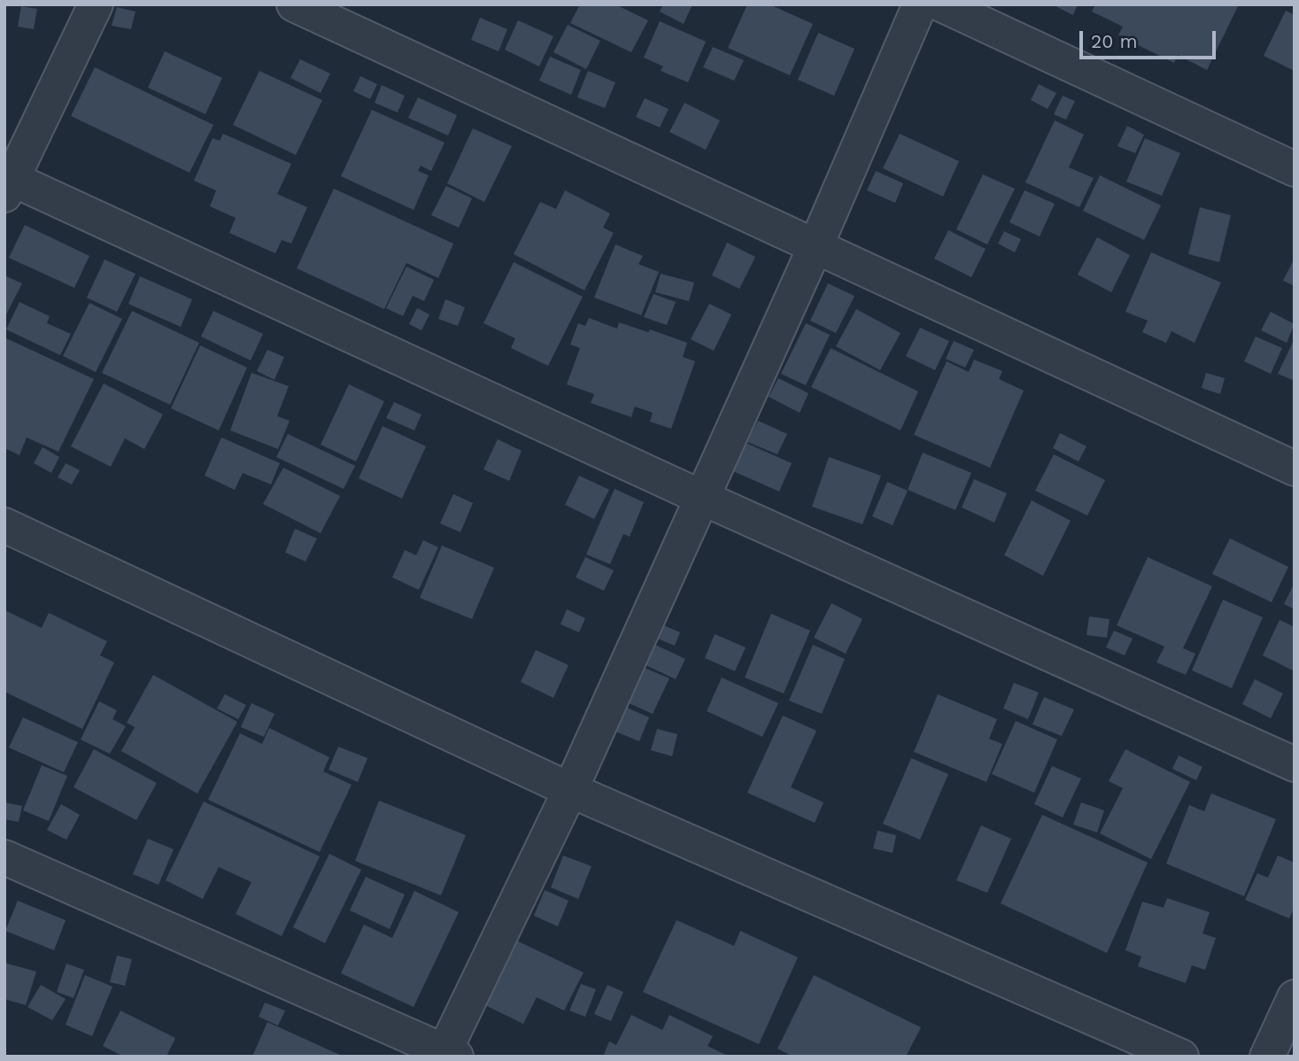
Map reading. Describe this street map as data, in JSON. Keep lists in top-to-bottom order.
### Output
{
  "scale_bar": "20 m"
}
